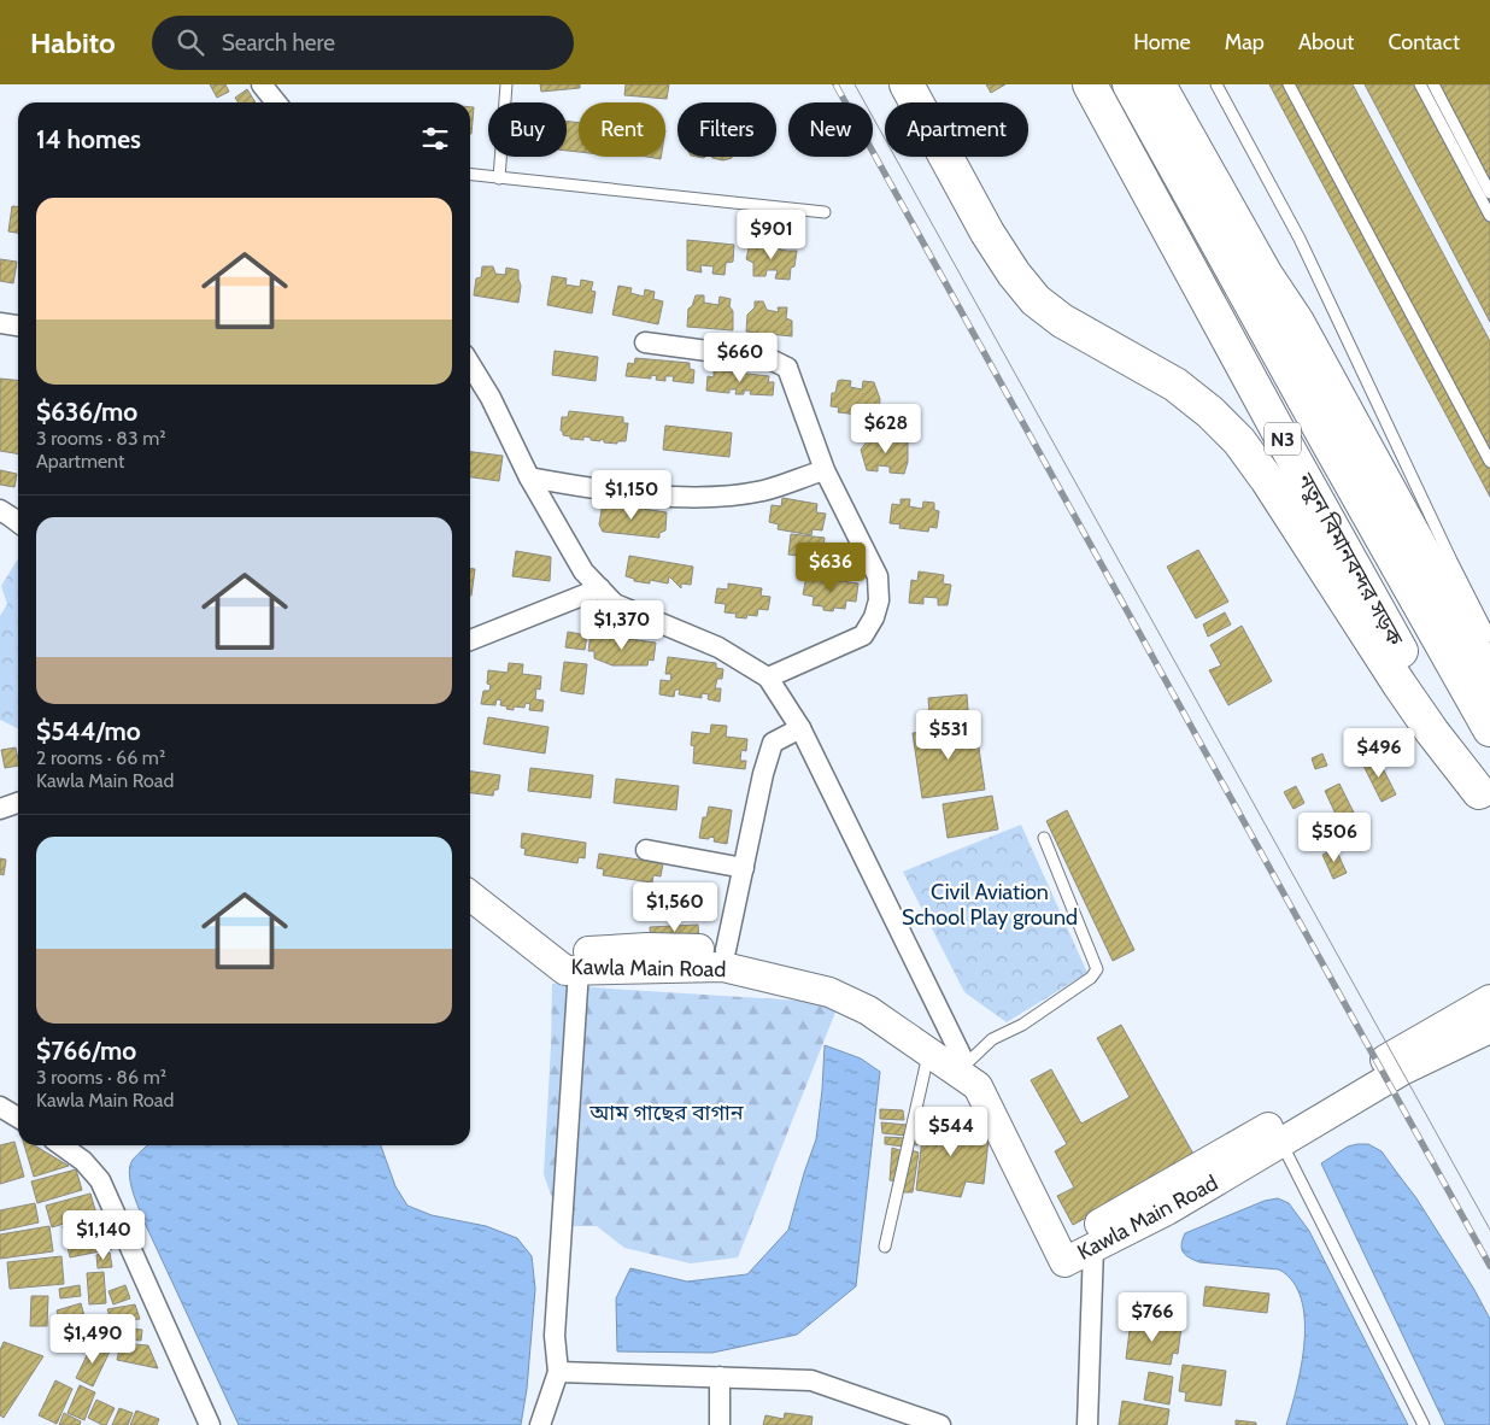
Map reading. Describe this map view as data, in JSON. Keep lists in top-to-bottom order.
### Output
{
  "streets": {
    "highway": ["N3", "নতুন বিমানবন্দর সড়ক"],
    "street": ["Kawla Main Road"]
  },
  "parks": ["Civil Aviation School Play ground", "আম গাছের বাগান"],
  "page": {
    "header": "Habito",
    "search": "Search here",
    "nav": [
      "Home",
      "Map",
      "About",
      "Contact"
    ],
    "chip": [
      "Buy",
      "Rent",
      "Filters",
      "New",
      "Apartment"
    ],
    "heading": "14 homes",
    "list": [
      {
        "name": "$636/mo",
        "note": "3 rooms · 83 m² · Apartment"
      },
      {
        "name": "$544/mo",
        "note": "2 rooms · 66 m² · Kawla Main Road"
      },
      {
        "name": "$766/mo",
        "note": "3 rooms · 86 m² · Kawla Main Road"
      }
    ],
    "price": [
      "$901",
      "$660",
      "$628",
      "$1,150",
      "$636",
      "$1,370",
      "$531",
      "$496",
      "$506",
      "$1,560",
      "$544",
      "$1,140",
      "$766",
      "$1,490"
    ]
  }
}
